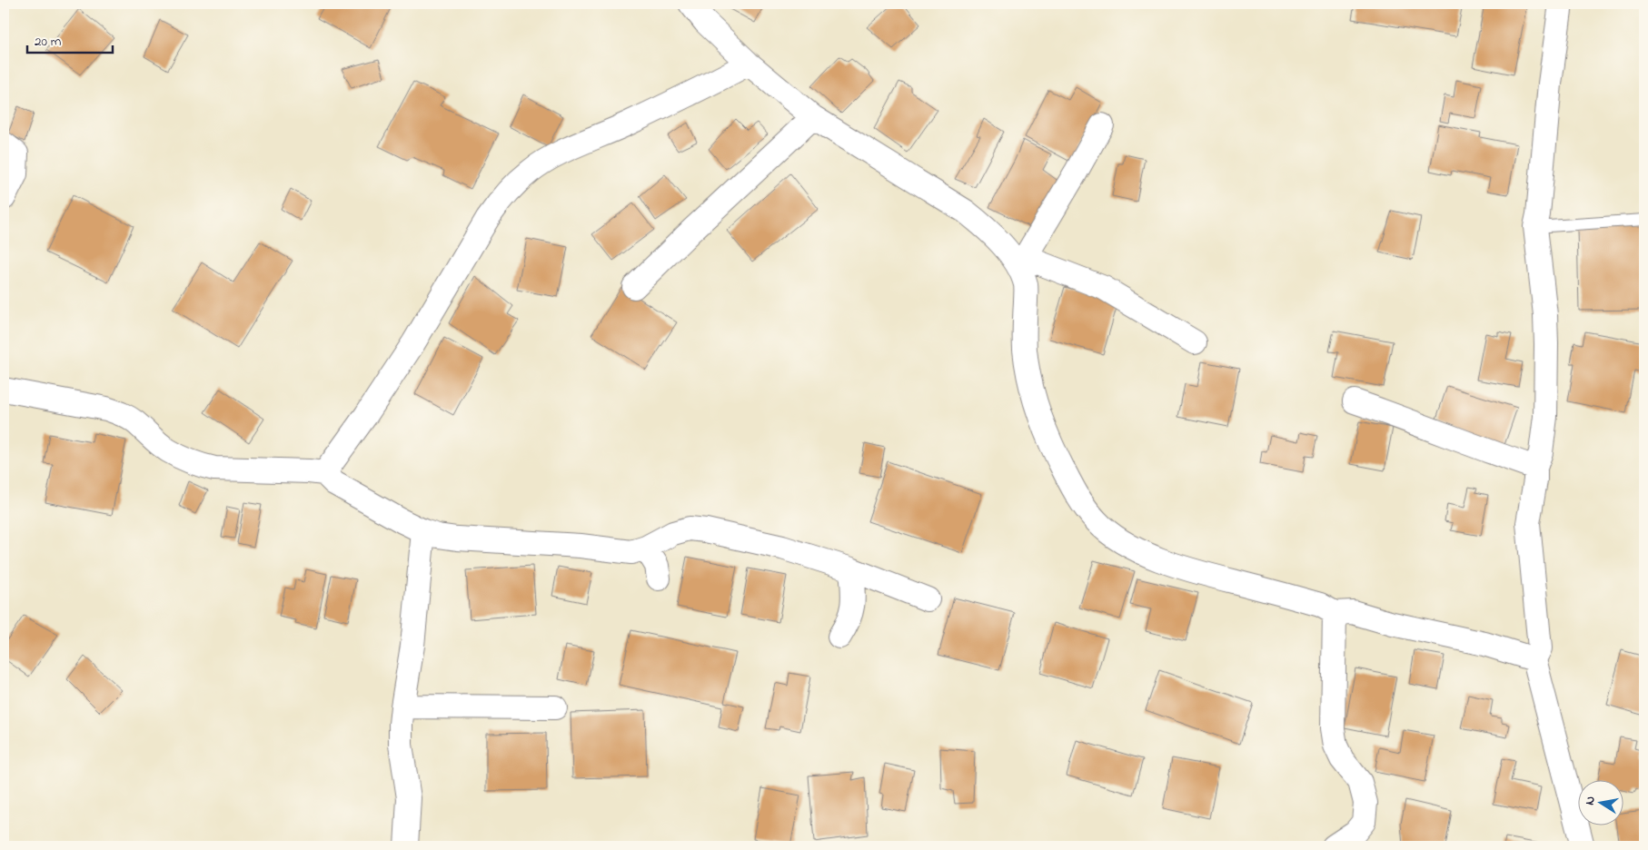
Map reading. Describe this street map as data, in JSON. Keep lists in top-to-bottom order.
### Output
{
  "scale_bar": "20 m",
  "north": "left"
}
